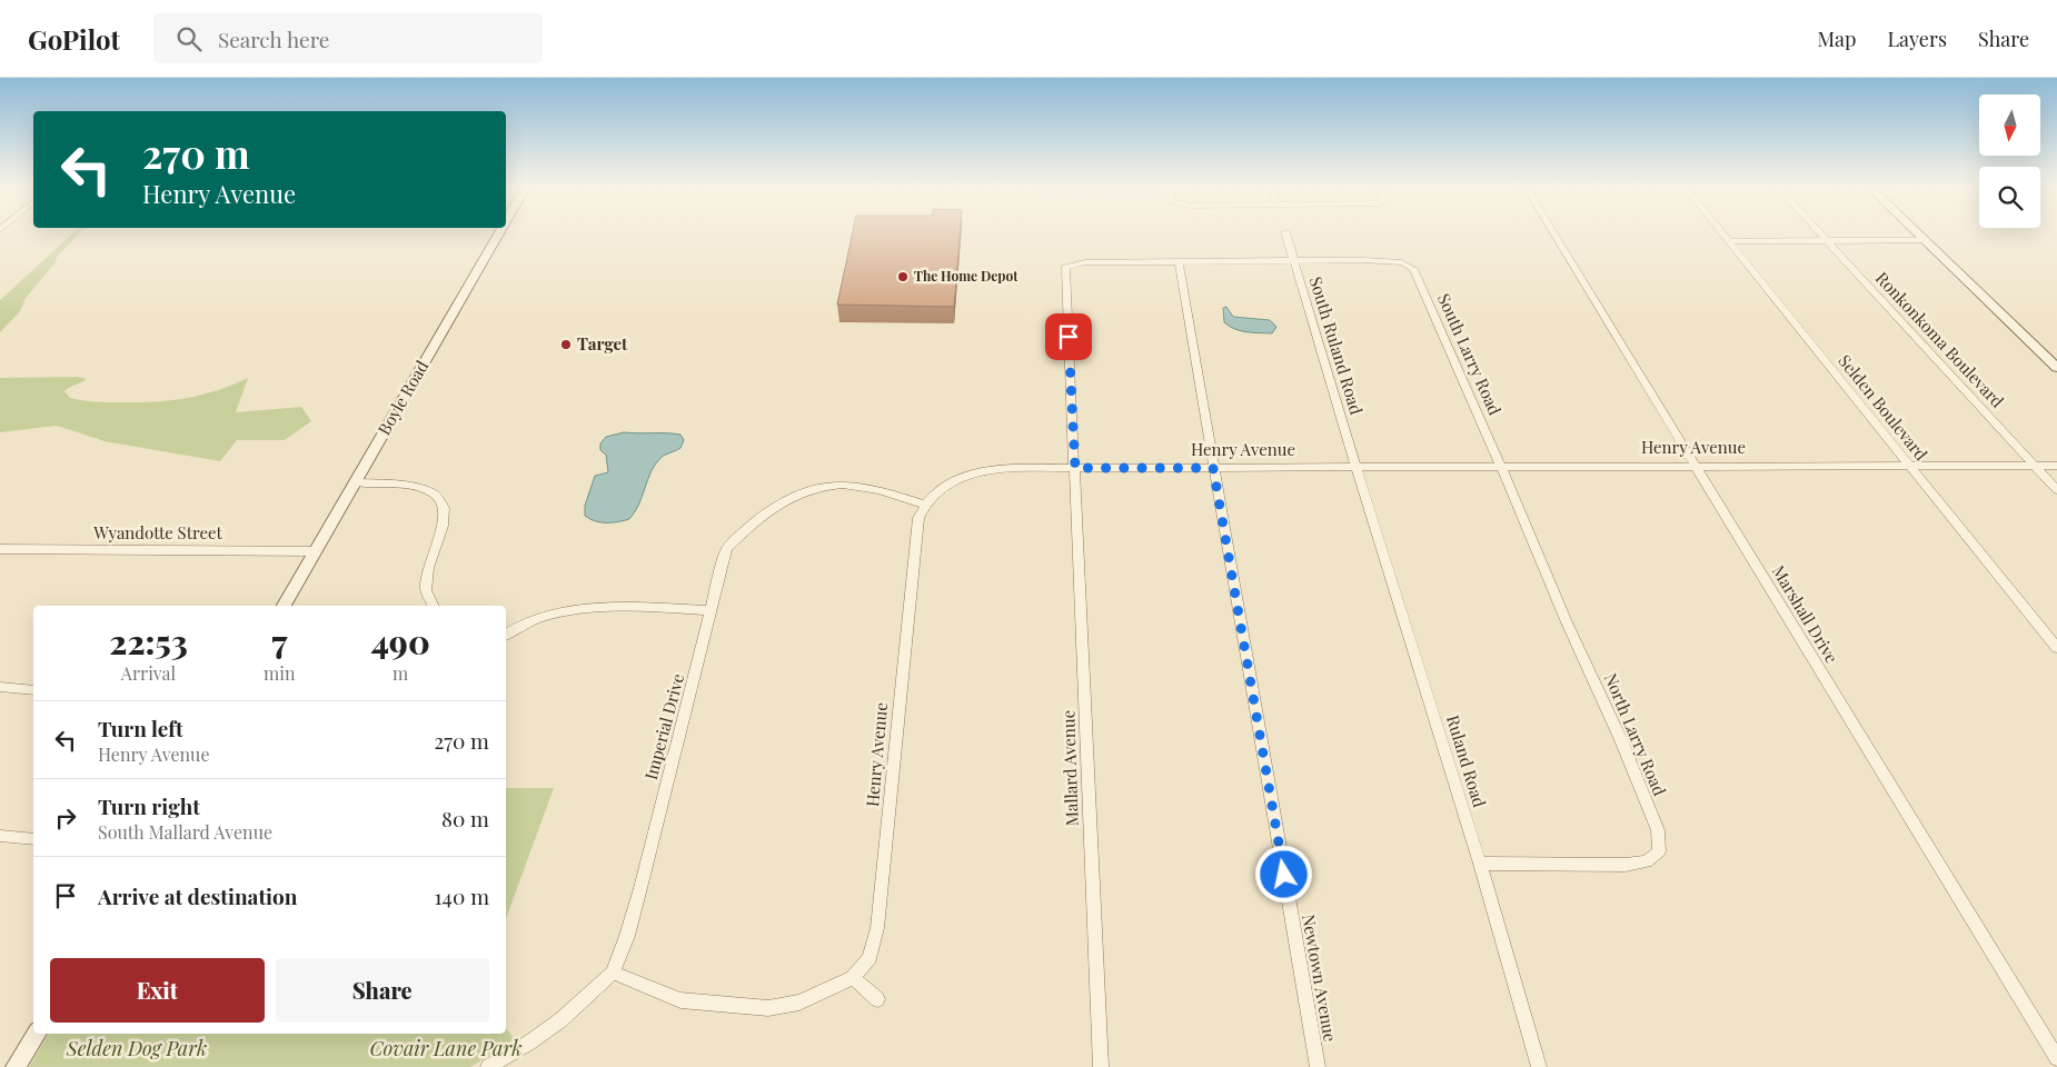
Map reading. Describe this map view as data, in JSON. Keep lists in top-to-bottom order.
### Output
{
  "streets": {
    "street": [
      "Ronkonkoma Boulevard",
      "South Ruland Road",
      "South Larry Road",
      "Boyle Road",
      "Selden Boulevard",
      "Henry Avenue",
      "Wyandotte Street",
      "Marshall Drive",
      "Imperial Drive",
      "North Larry Road",
      "Ruland Road",
      "Mallard Avenue",
      "Newtown Avenue"
    ]
  },
  "crossings": [
    ["Ronkonkoma Boulevard", "Henry Avenue"],
    ["South Ruland Road", "South Larry Road"],
    ["South Ruland Road", "Henry Avenue"],
    ["South Ruland Road", "Ruland Road"],
    ["South Larry Road", "Henry Avenue"],
    ["South Larry Road", "North Larry Road"],
    ["Boyle Road", "Wyandotte Street"],
    ["Selden Boulevard", "Henry Avenue"],
    ["Henry Avenue", "Marshall Drive"],
    ["Henry Avenue", "Imperial Drive"],
    ["Henry Avenue", "North Larry Road"],
    ["Henry Avenue", "Ruland Road"],
    ["Henry Avenue", "Mallard Avenue"],
    ["Henry Avenue", "Newtown Avenue"],
    ["North Larry Road", "Ruland Road"],
    ["Mallard Avenue", "Newtown Avenue"]
  ],
  "parks": ["Selden Dog Park", "Covair Lane Park"],
  "places": ["The Home Depot", "Target"],
  "north": "bottom",
  "page": {
    "header": "GoPilot",
    "search": "Search here",
    "nav": ["Map", "Layers", "Share"],
    "turn": ["270 m", "Henry Avenue"],
    "eta": [
      "22:53",
      "Arrival",
      "7",
      "min",
      "490",
      "m"
    ],
    "list": [
      {
        "name": "Turn left",
        "note": "Henry Avenue",
        "value": "270 m"
      },
      {
        "name": "Turn right",
        "note": "South Mallard Avenue",
        "value": "80 m"
      },
      {
        "name": "Arrive at destination",
        "value": "140 m"
      }
    ],
    "buttons": ["Exit", "Share"]
  }
}
